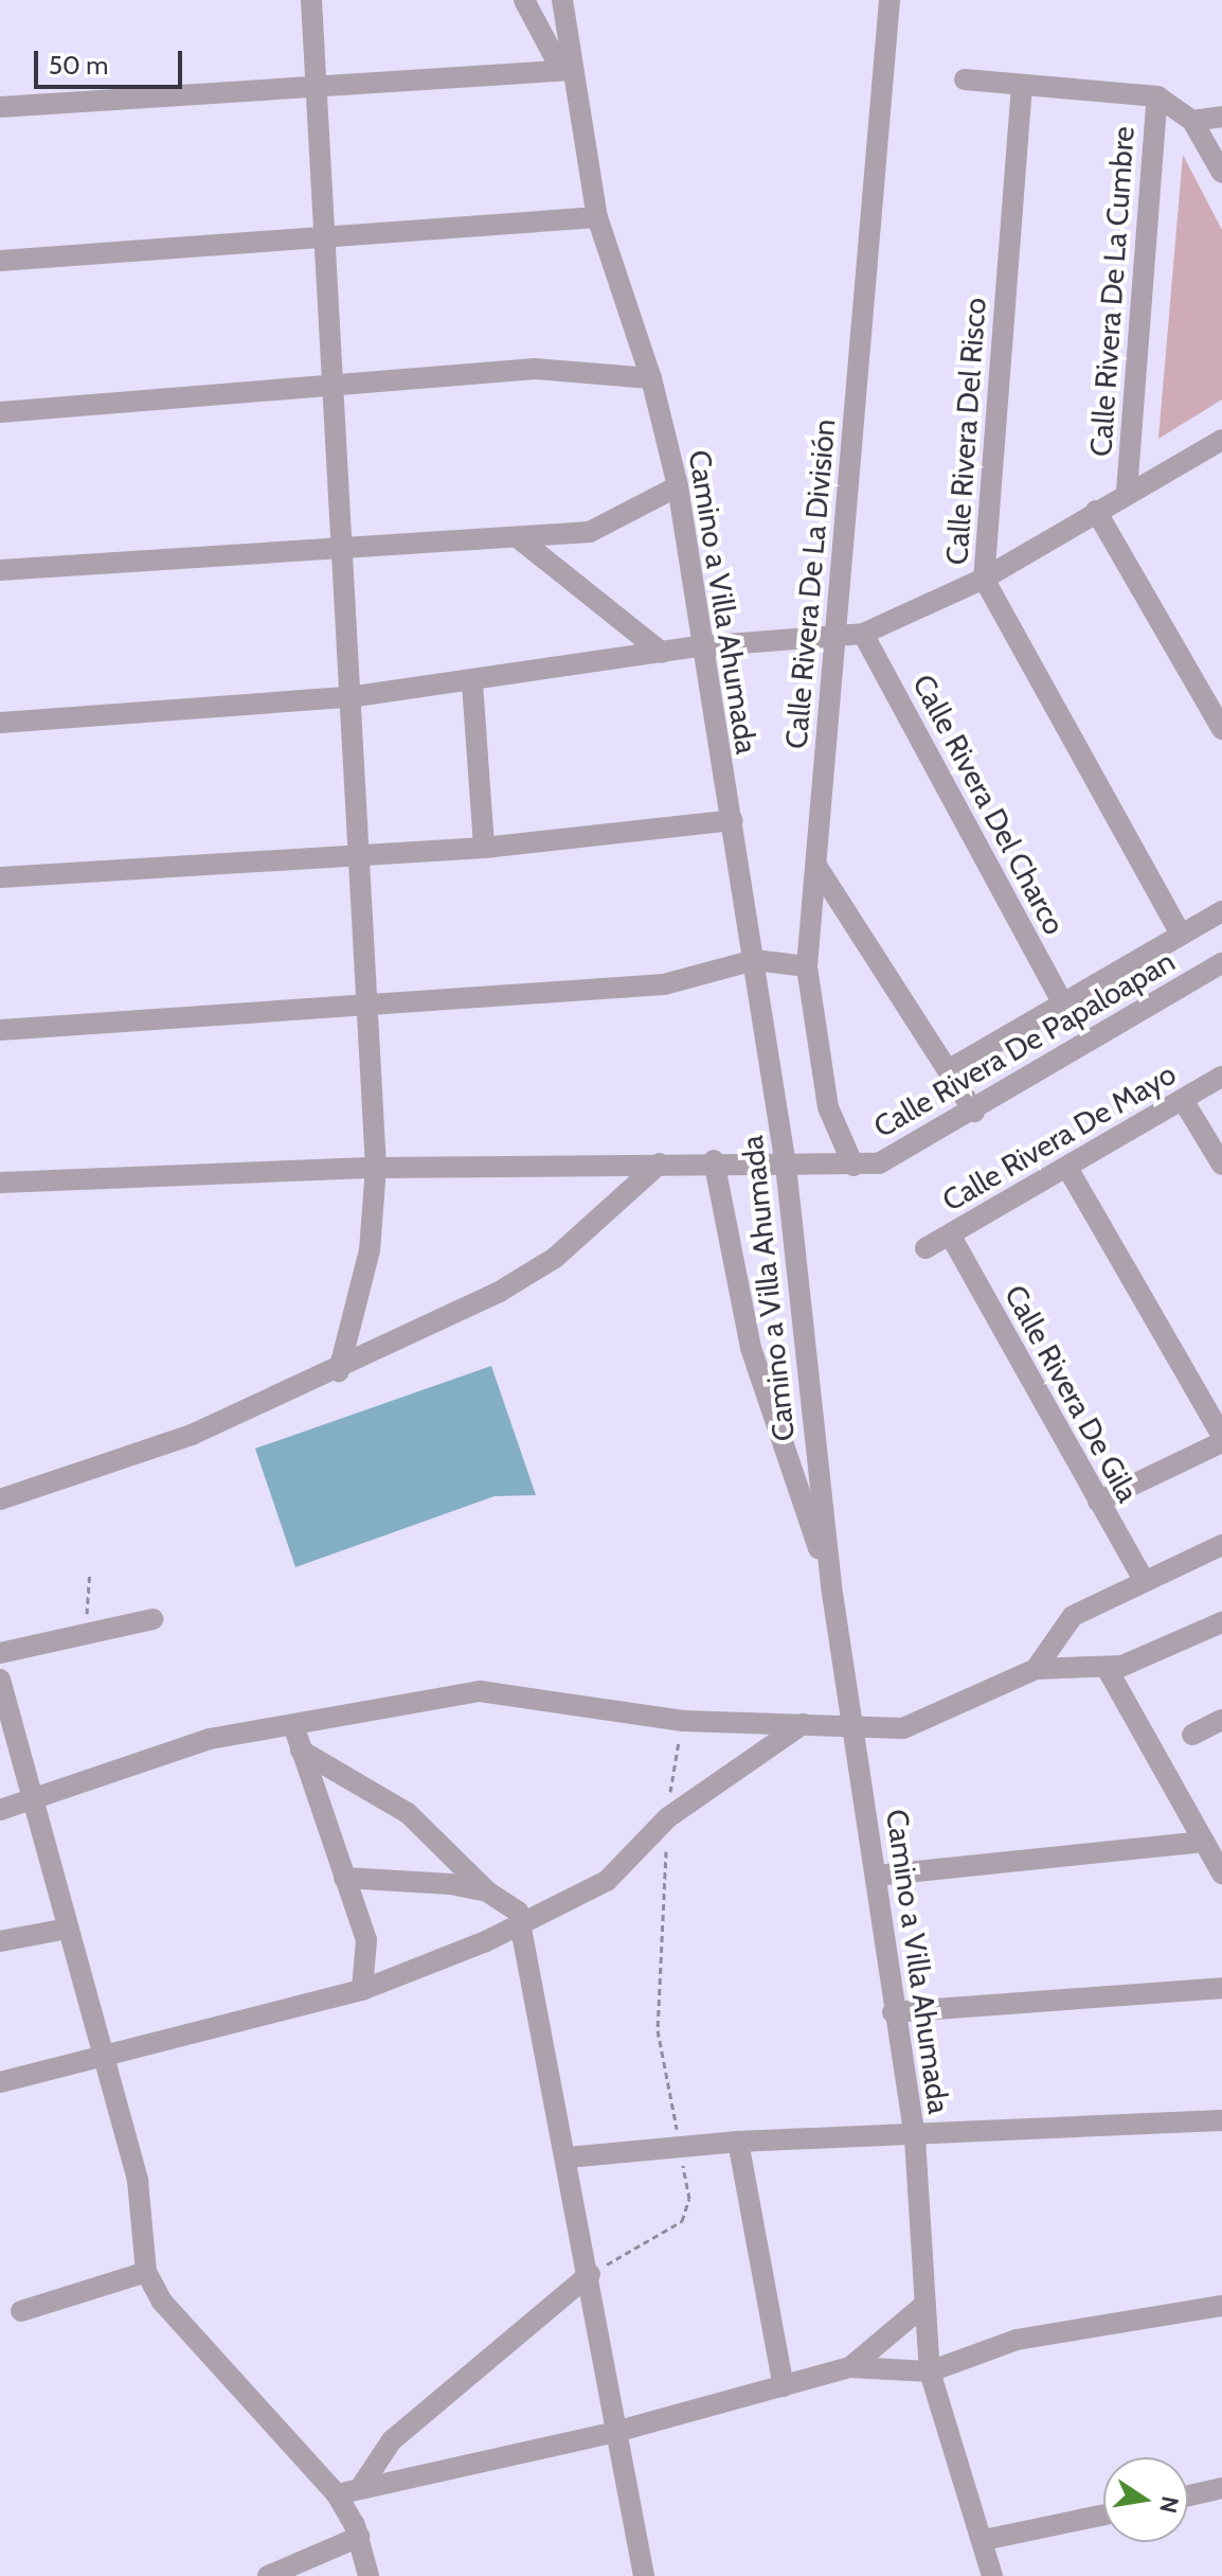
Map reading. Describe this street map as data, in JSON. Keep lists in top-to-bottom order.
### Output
{
  "streets": {
    "street": [
      "Calle Rivera De La Cumbre",
      "Calle Rivera Del Risco",
      "Calle Rivera De La División",
      "Camino a Villa Ahumada",
      "Calle Rivera Del Charco",
      "Calle Rivera De Papaloapan",
      "Calle Rivera De Mayo",
      "Calle Rivera De Gila"
    ]
  },
  "crossings": [
    ["Calle Rivera De La División", "Calle Rivera De Papaloapan"],
    ["Camino a Villa Ahumada", "Calle Rivera De Papaloapan"],
    ["Calle Rivera De Mayo", "Calle Rivera De Gila"]
  ],
  "scale_bar": "50 m",
  "north": "right"
}
